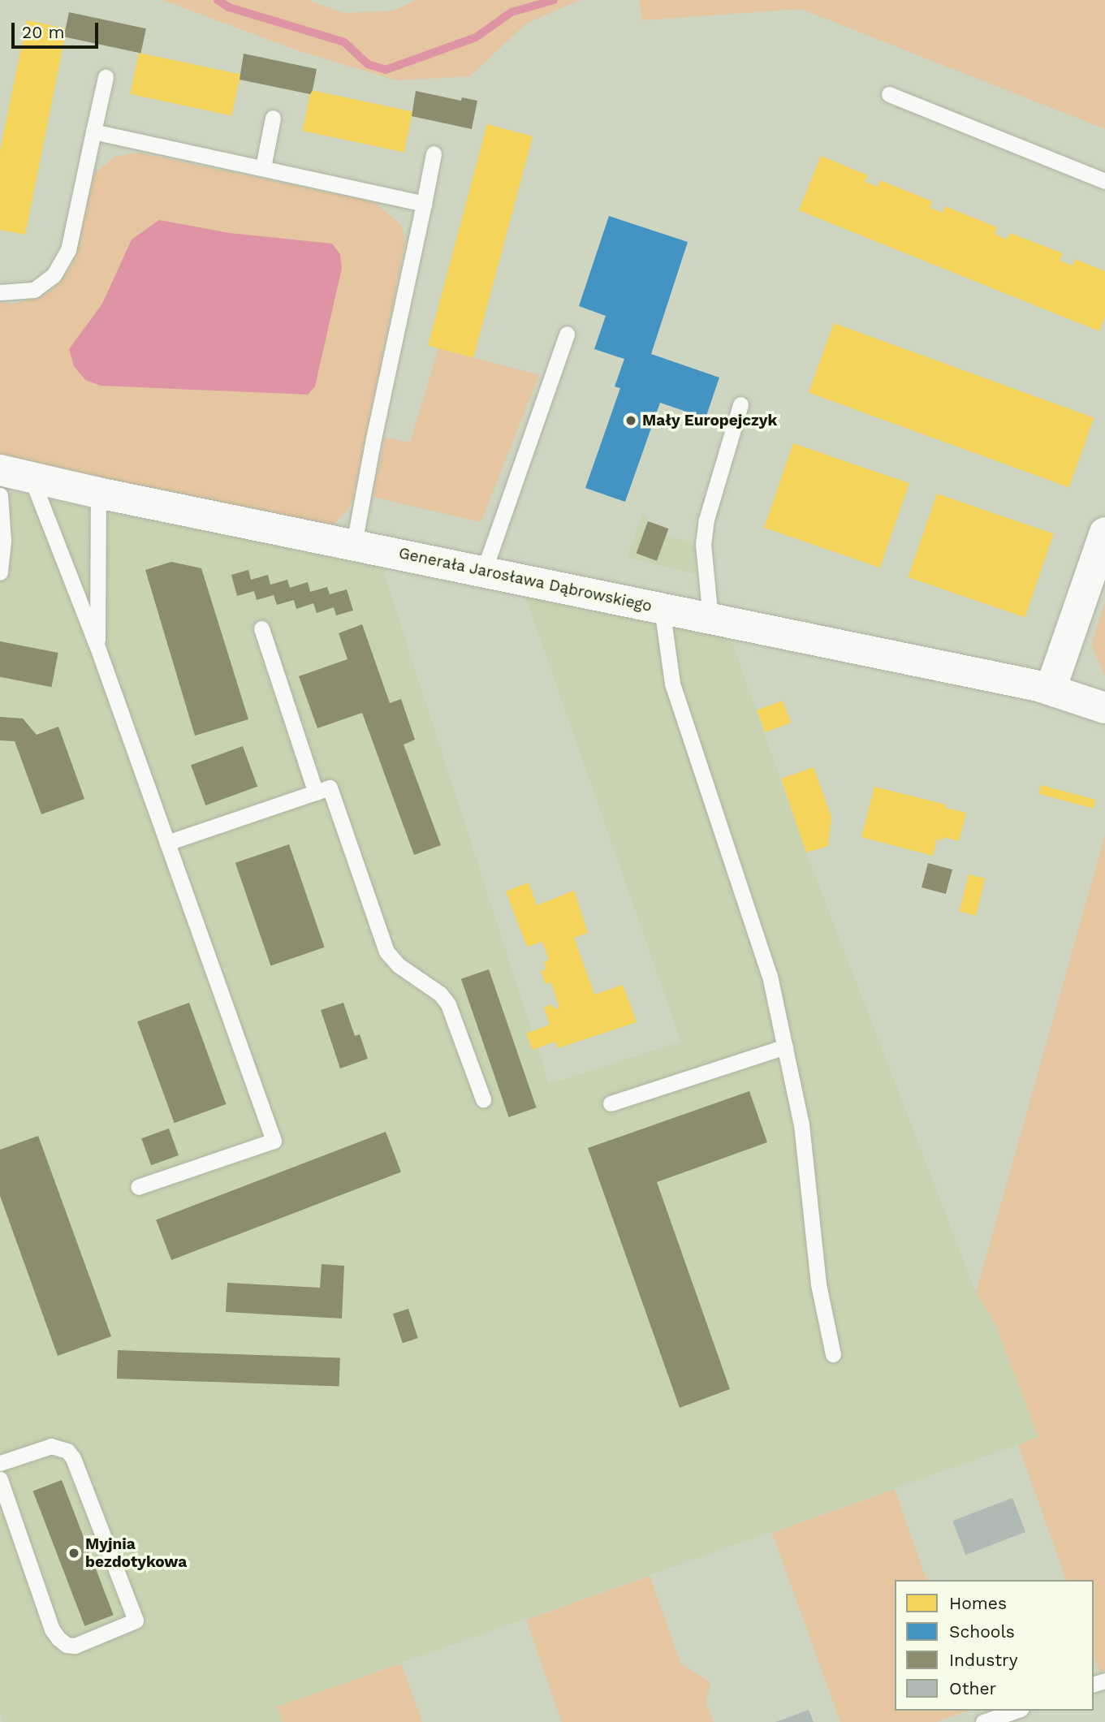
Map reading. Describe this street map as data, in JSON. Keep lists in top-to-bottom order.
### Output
{
  "streets": {
    "street": ["Generała Jarosława Dąbrowskiego"]
  },
  "places": ["Mały Europejczyk", "Myjnia bezdotykowa"],
  "legend": [
    "Homes",
    "Schools",
    "Industry",
    "Other"
  ],
  "scale_bar": "20 m"
}
